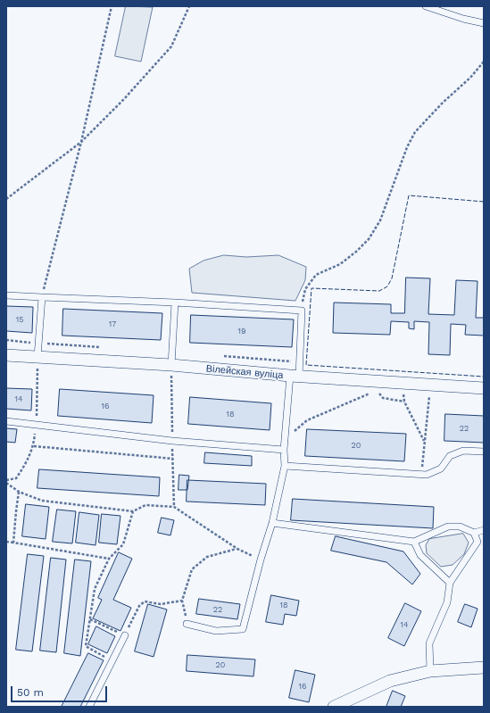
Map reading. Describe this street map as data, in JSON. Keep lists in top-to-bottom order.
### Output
{
  "streets": {
    "street": ["Вілейская вуліца"]
  },
  "house_numbers": [
    "15",
    "17",
    "19",
    "14",
    "16",
    "18",
    "22",
    "20",
    "18",
    "22",
    "14",
    "20",
    "16"
  ],
  "scale_bar": "50 m"
}
